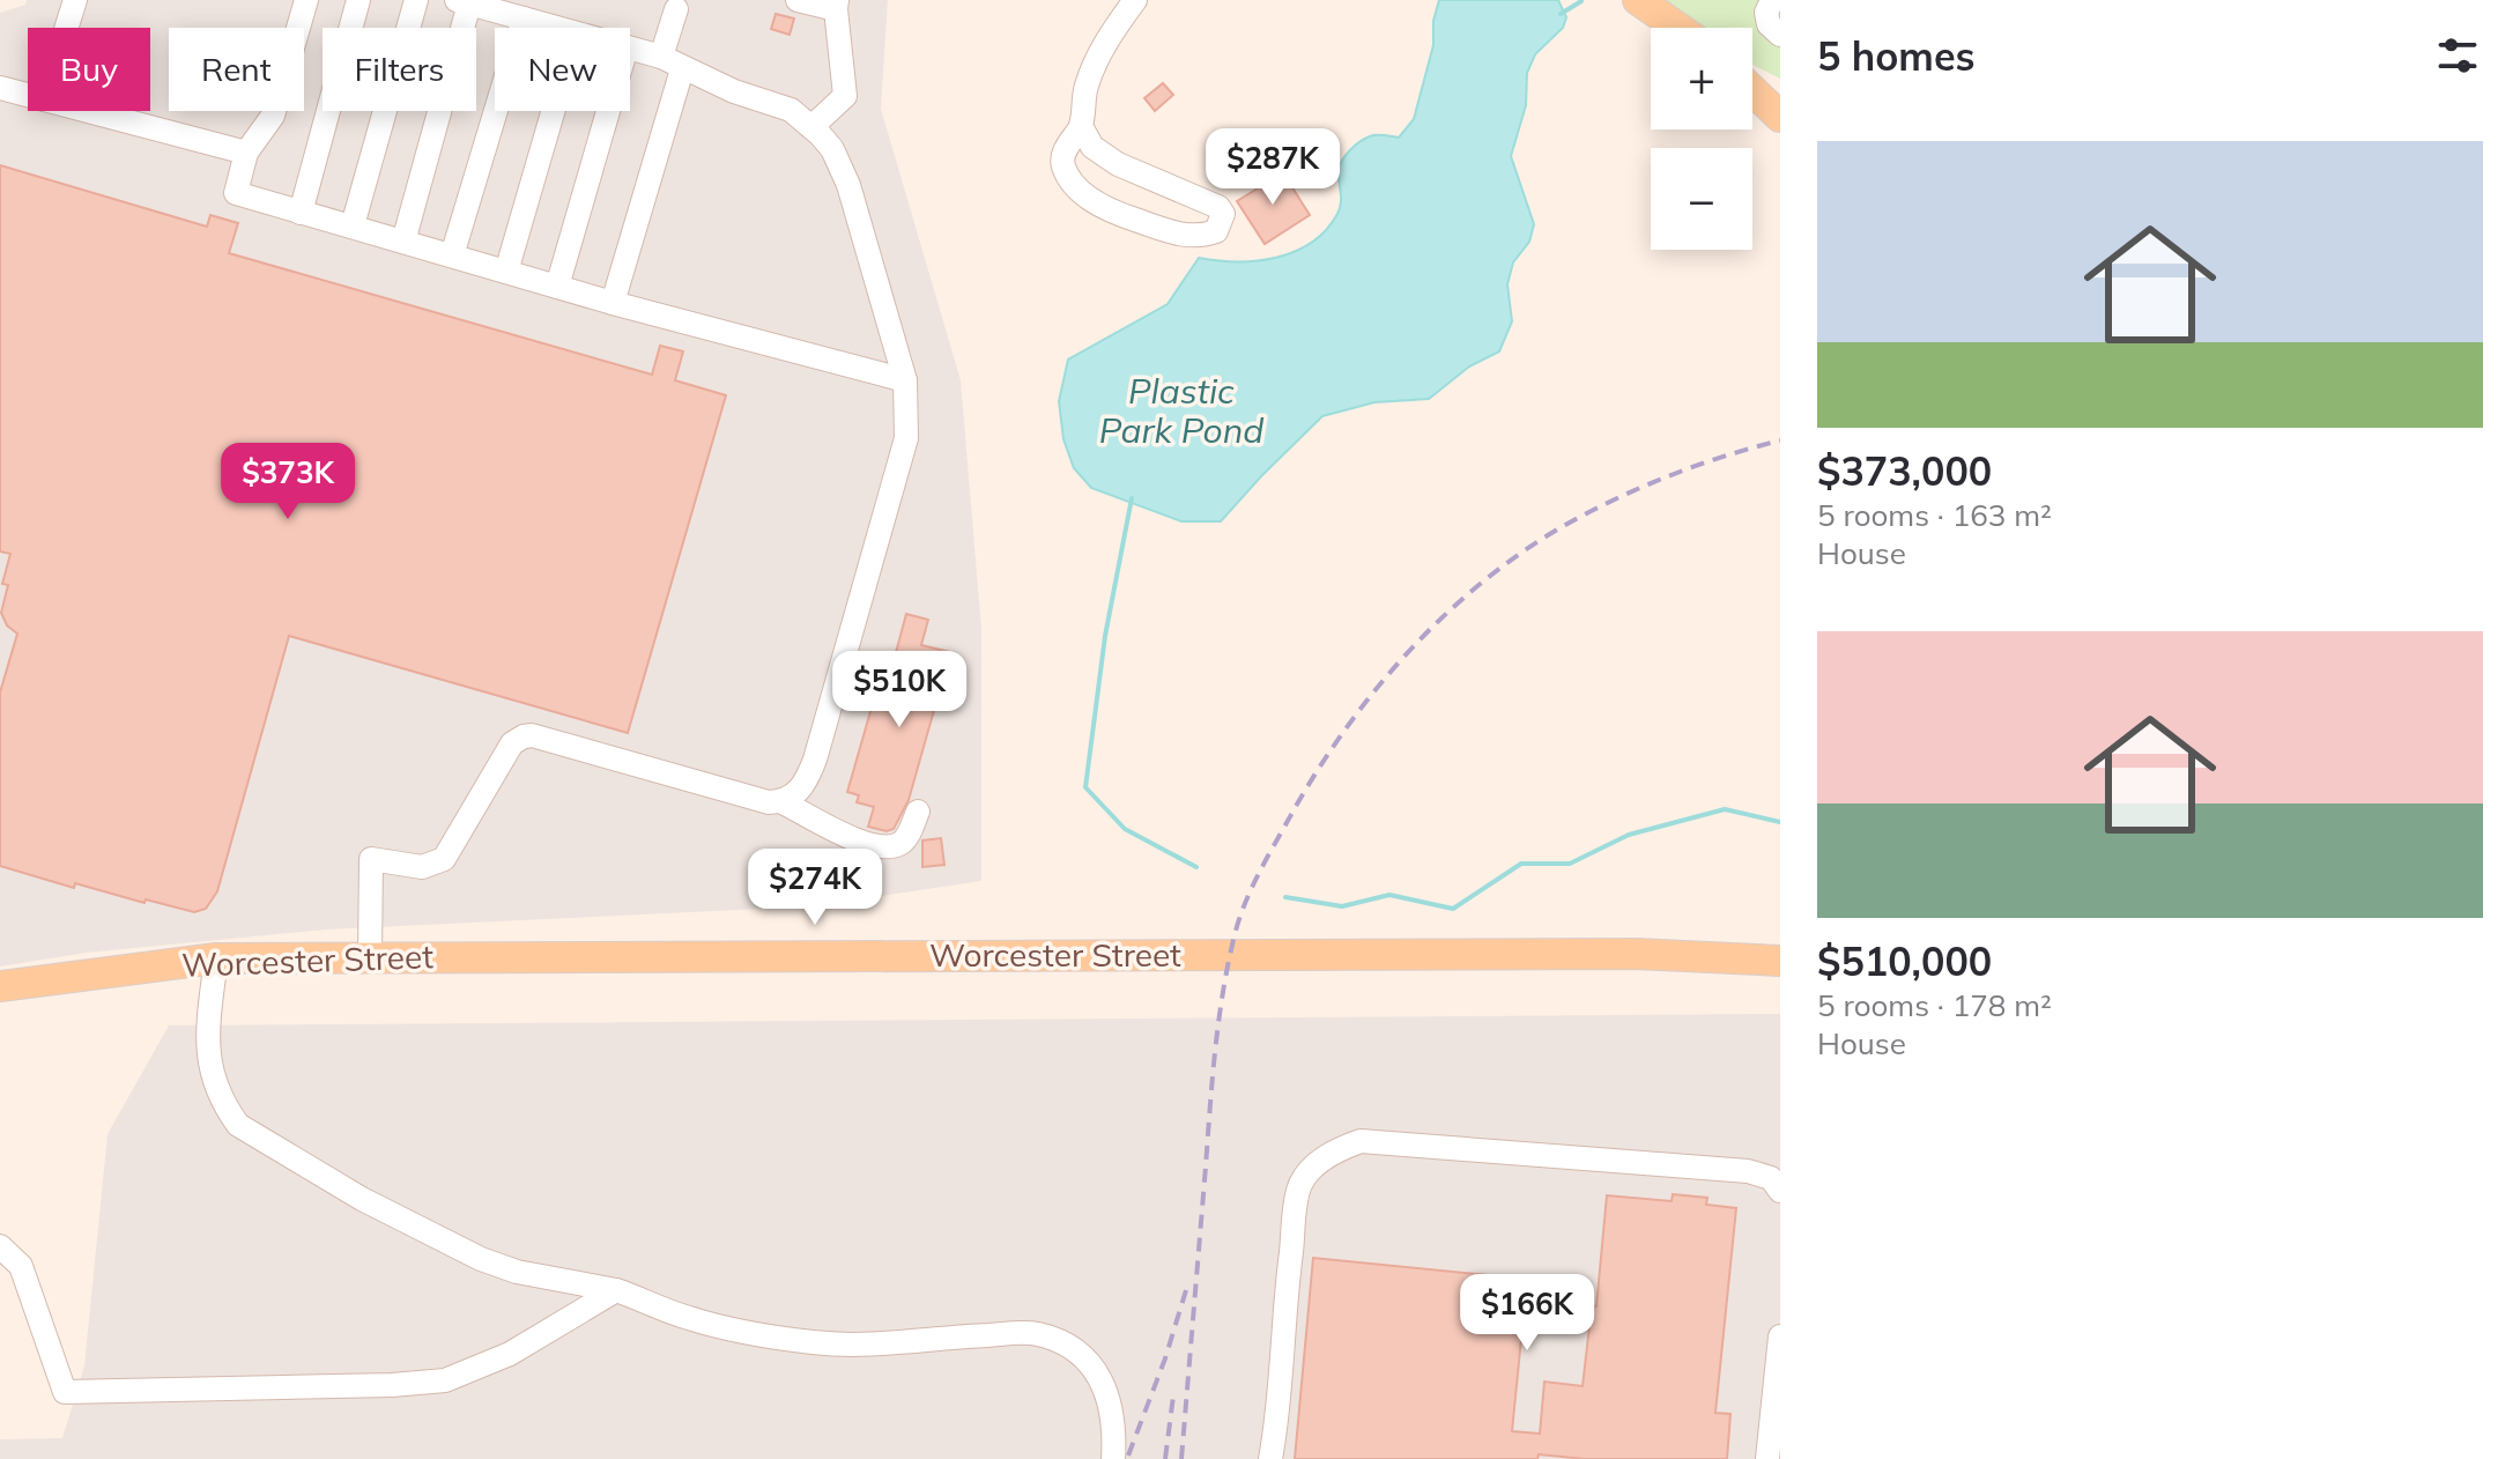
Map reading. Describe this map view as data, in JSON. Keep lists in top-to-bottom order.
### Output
{
  "streets": {
    "main road": ["Worcester Street"]
  },
  "water": ["Plastic Park Pond"],
  "page": {
    "heading": "5 homes",
    "map_buttons": ["+", "−"],
    "chip": [
      "Buy",
      "Rent",
      "Filters",
      "New"
    ],
    "list": [
      {
        "name": "$373,000",
        "note": "5 rooms · 163 m² · House"
      },
      {
        "name": "$510,000",
        "note": "5 rooms · 178 m² · House"
      }
    ],
    "price": [
      "$287K",
      "$373K",
      "$510K",
      "$274K",
      "$166K"
    ]
  }
}
